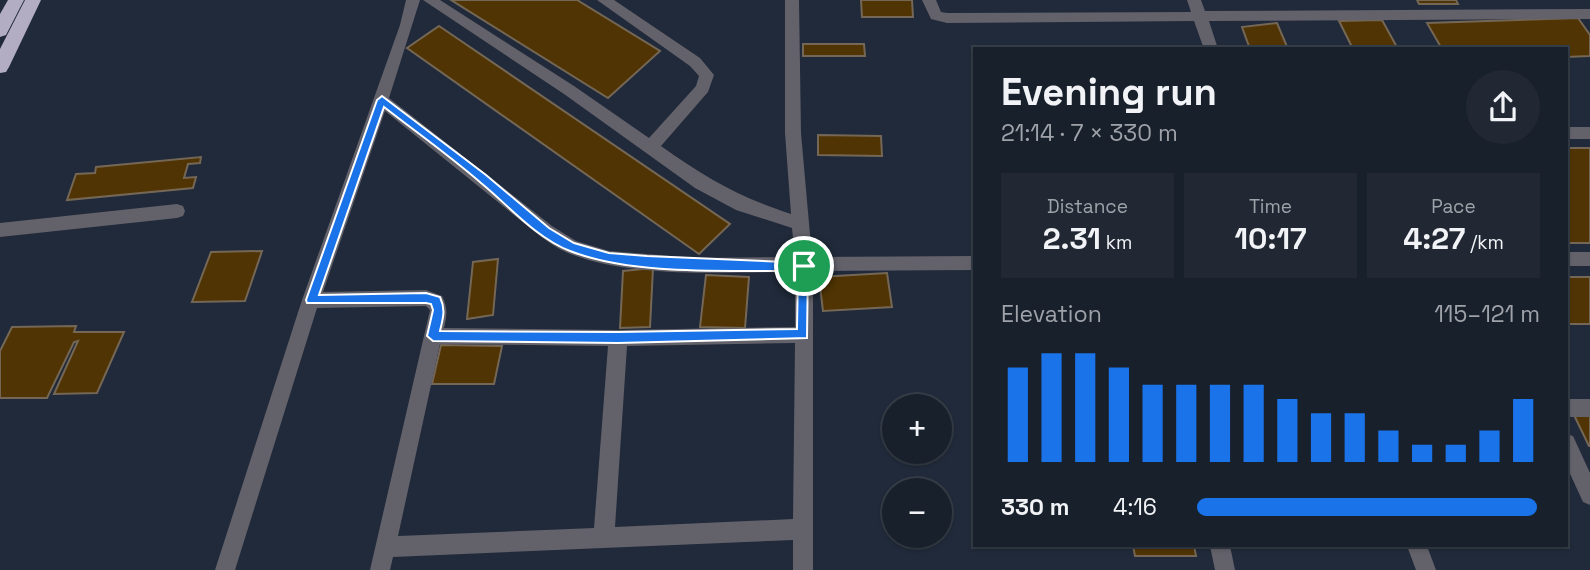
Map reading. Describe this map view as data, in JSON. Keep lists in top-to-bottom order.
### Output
{
  "page": {
    "heading": ["Evening run", "21:14 · 7 × 330 m"],
    "stats": [
      ["Distance", "2.31 km"],
      ["Time", "10:17"],
      ["Pace", "4:27 /km"]
    ],
    "chart": ["Elevation", "115–121 m"],
    "map_buttons": ["+", "−"],
    "list": [
      {
        "name": "330 m",
        "note": "4:16"
      }
    ]
  }
}
